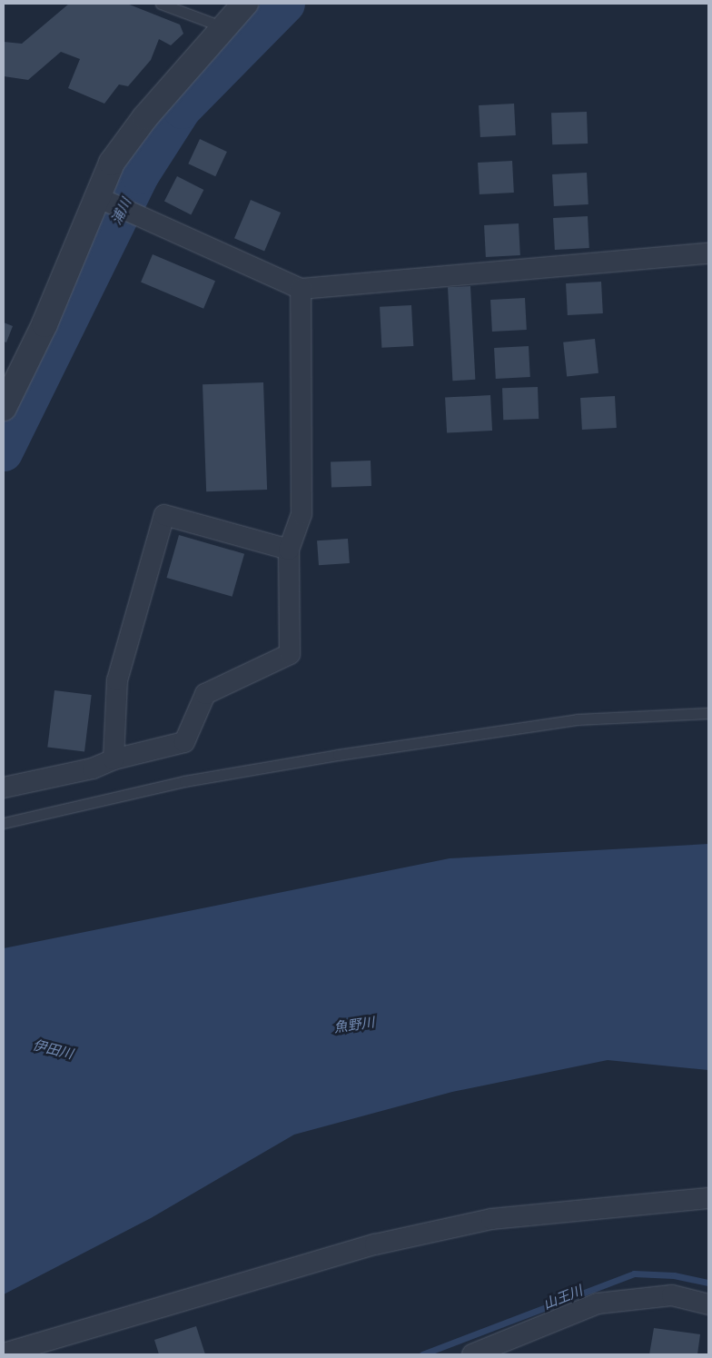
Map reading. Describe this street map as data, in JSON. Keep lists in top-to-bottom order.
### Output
{
  "water": [
    "浦川",
    "魚野川",
    "伊田川",
    "山王川"
  ]
}
